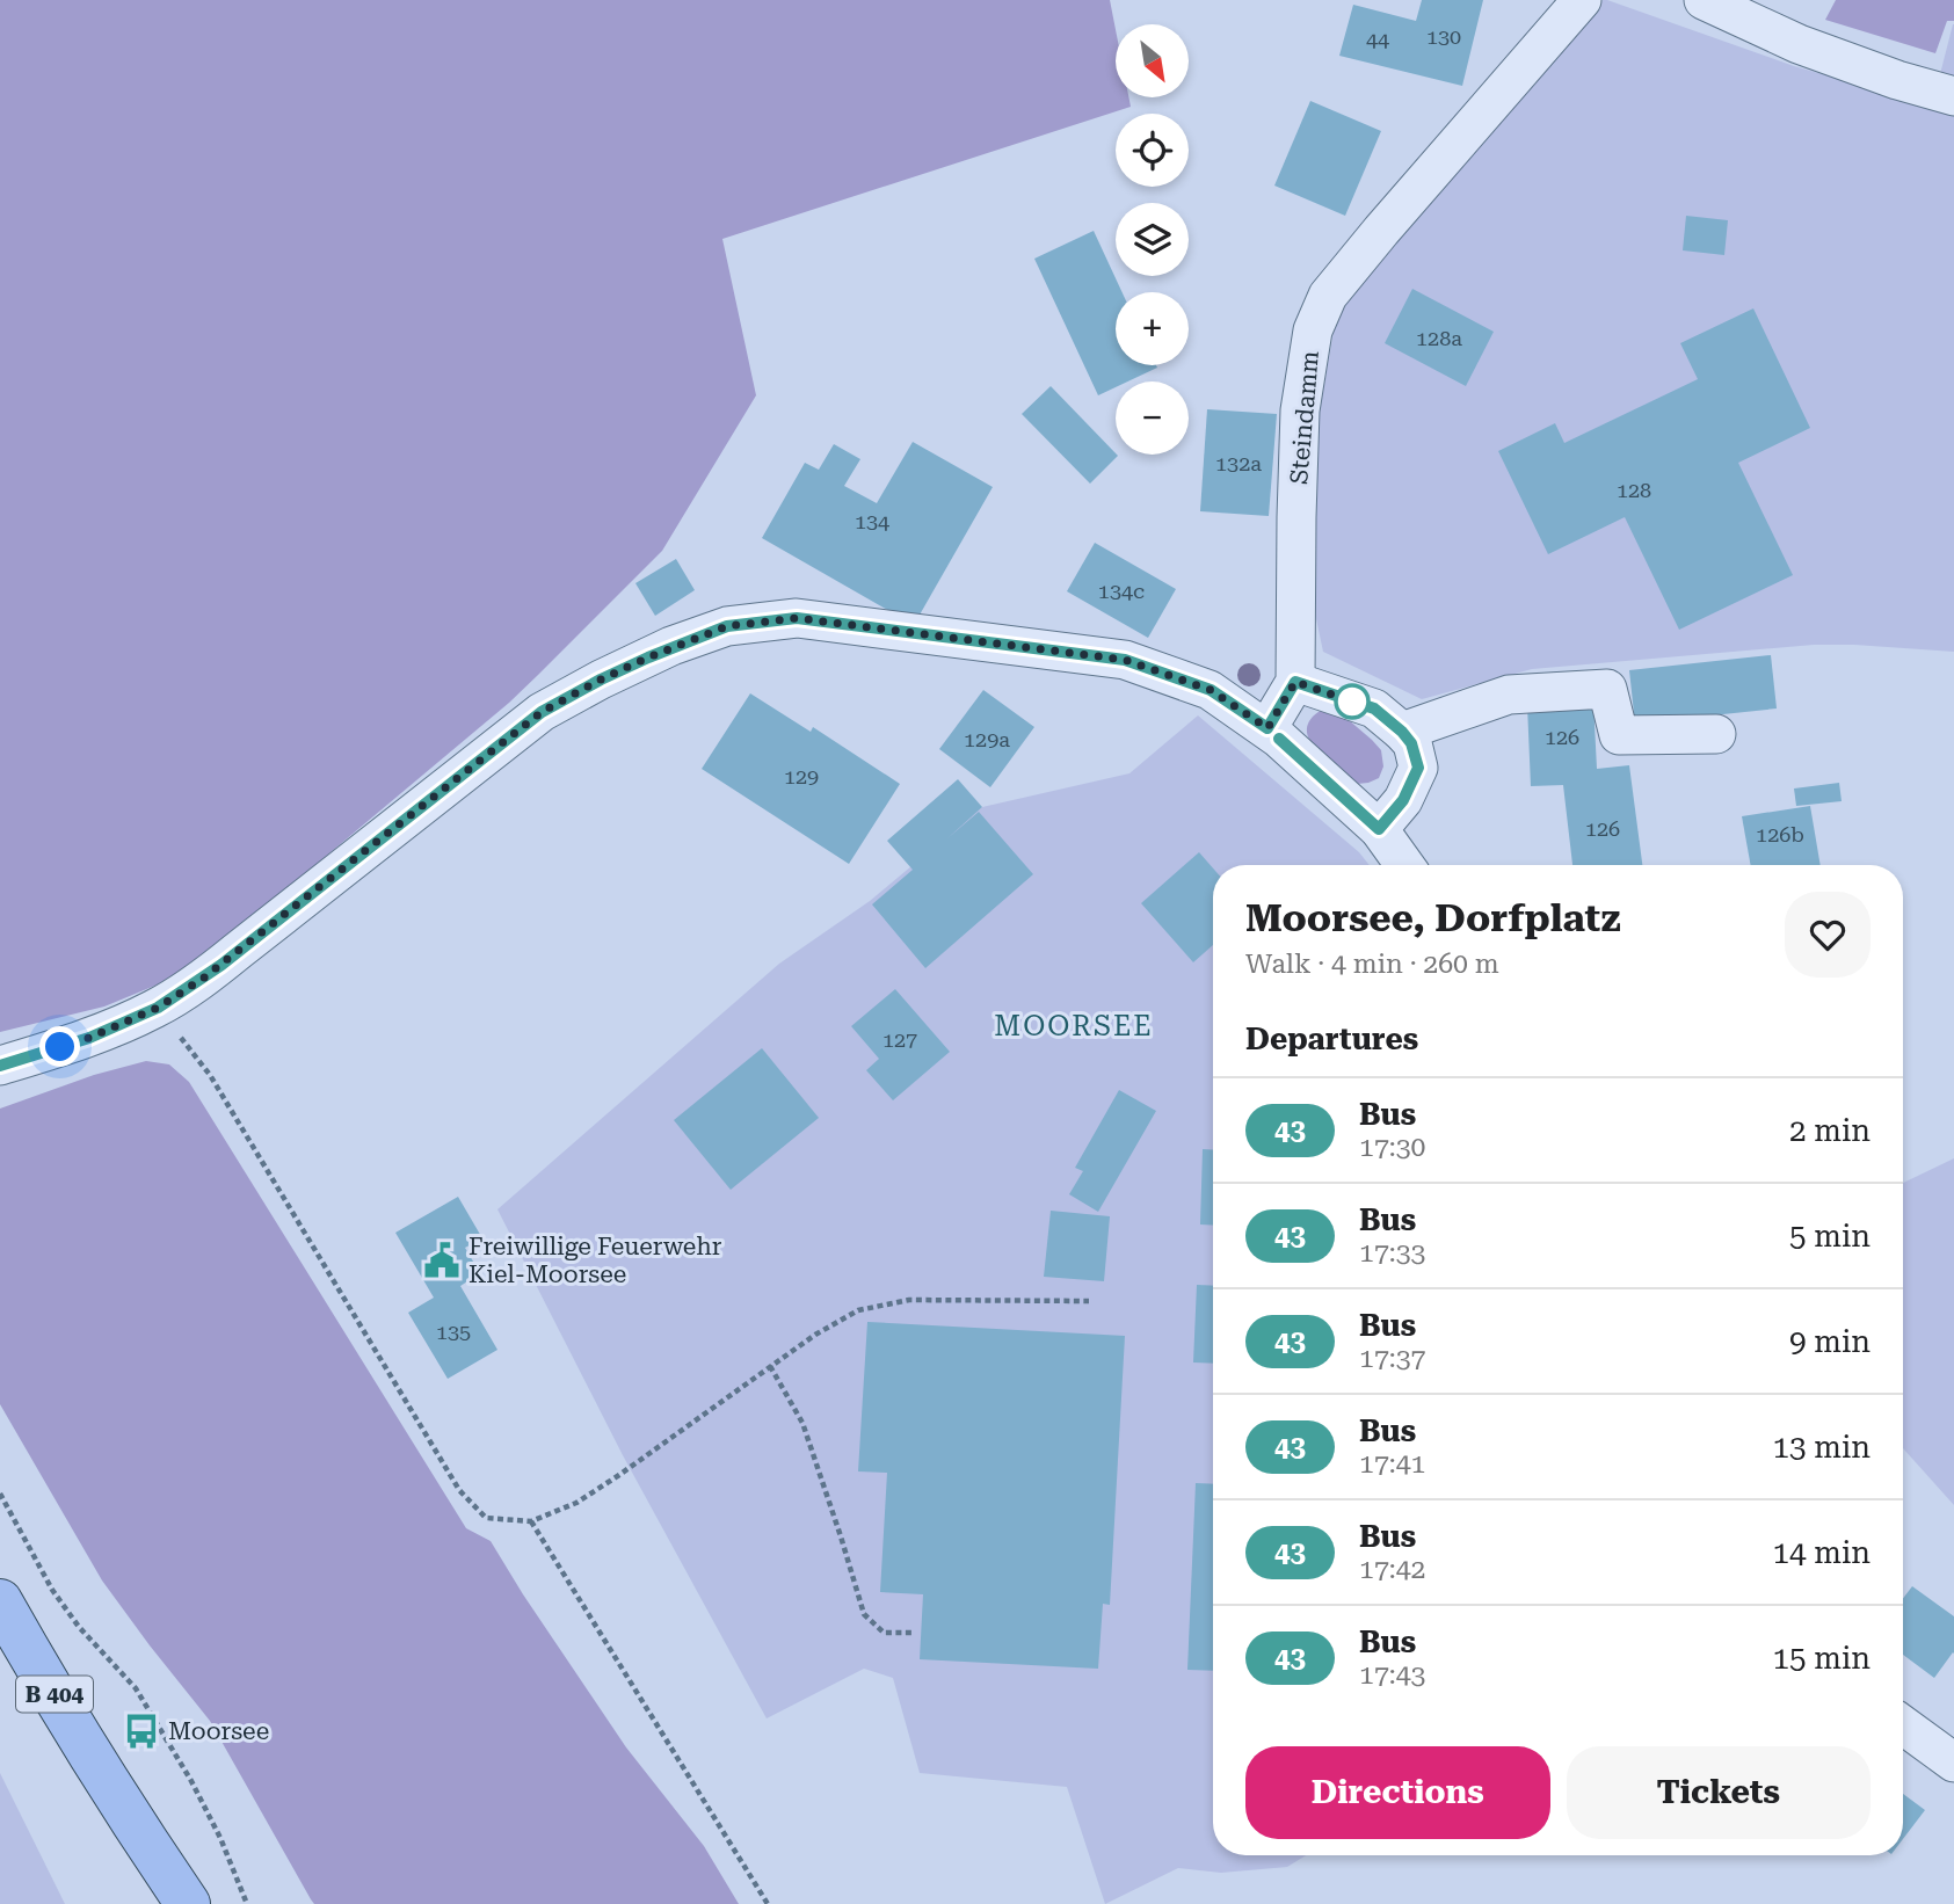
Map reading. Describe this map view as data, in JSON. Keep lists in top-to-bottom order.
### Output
{
  "streets": {
    "main road": ["B 404"],
    "street": ["Steindamm"]
  },
  "districts": ["MOORSEE"],
  "places": {
    "public building": ["Freiwillige Feuerwehr Kiel-Moorsee"],
    "bus stop": ["Moorsee"]
  },
  "lines": ["bus line 43"],
  "house_numbers": [
    "130",
    "44",
    "128a",
    "132a",
    "128",
    "134",
    "134c",
    "126",
    "129a",
    "129",
    "126",
    "126b",
    "127",
    "135"
  ],
  "north": "bottom right",
  "page": {
    "map_buttons": ["+", "−"],
    "heading": [
      ["Moorsee, Dorfplatz", "Walk · 4 min · 260 m"],
      "Departures"
    ],
    "list": [
      {
        "mark": "43",
        "name": "Bus",
        "note": "17:30",
        "value": "2 min"
      },
      {
        "mark": "43",
        "name": "Bus",
        "note": "17:33",
        "value": "5 min"
      },
      {
        "mark": "43",
        "name": "Bus",
        "note": "17:37",
        "value": "9 min"
      },
      {
        "mark": "43",
        "name": "Bus",
        "note": "17:41",
        "value": "13 min"
      },
      {
        "mark": "43",
        "name": "Bus",
        "note": "17:42",
        "value": "14 min"
      },
      {
        "mark": "43",
        "name": "Bus",
        "note": "17:43",
        "value": "15 min"
      }
    ],
    "buttons": ["Directions", "Tickets"]
  }
}
